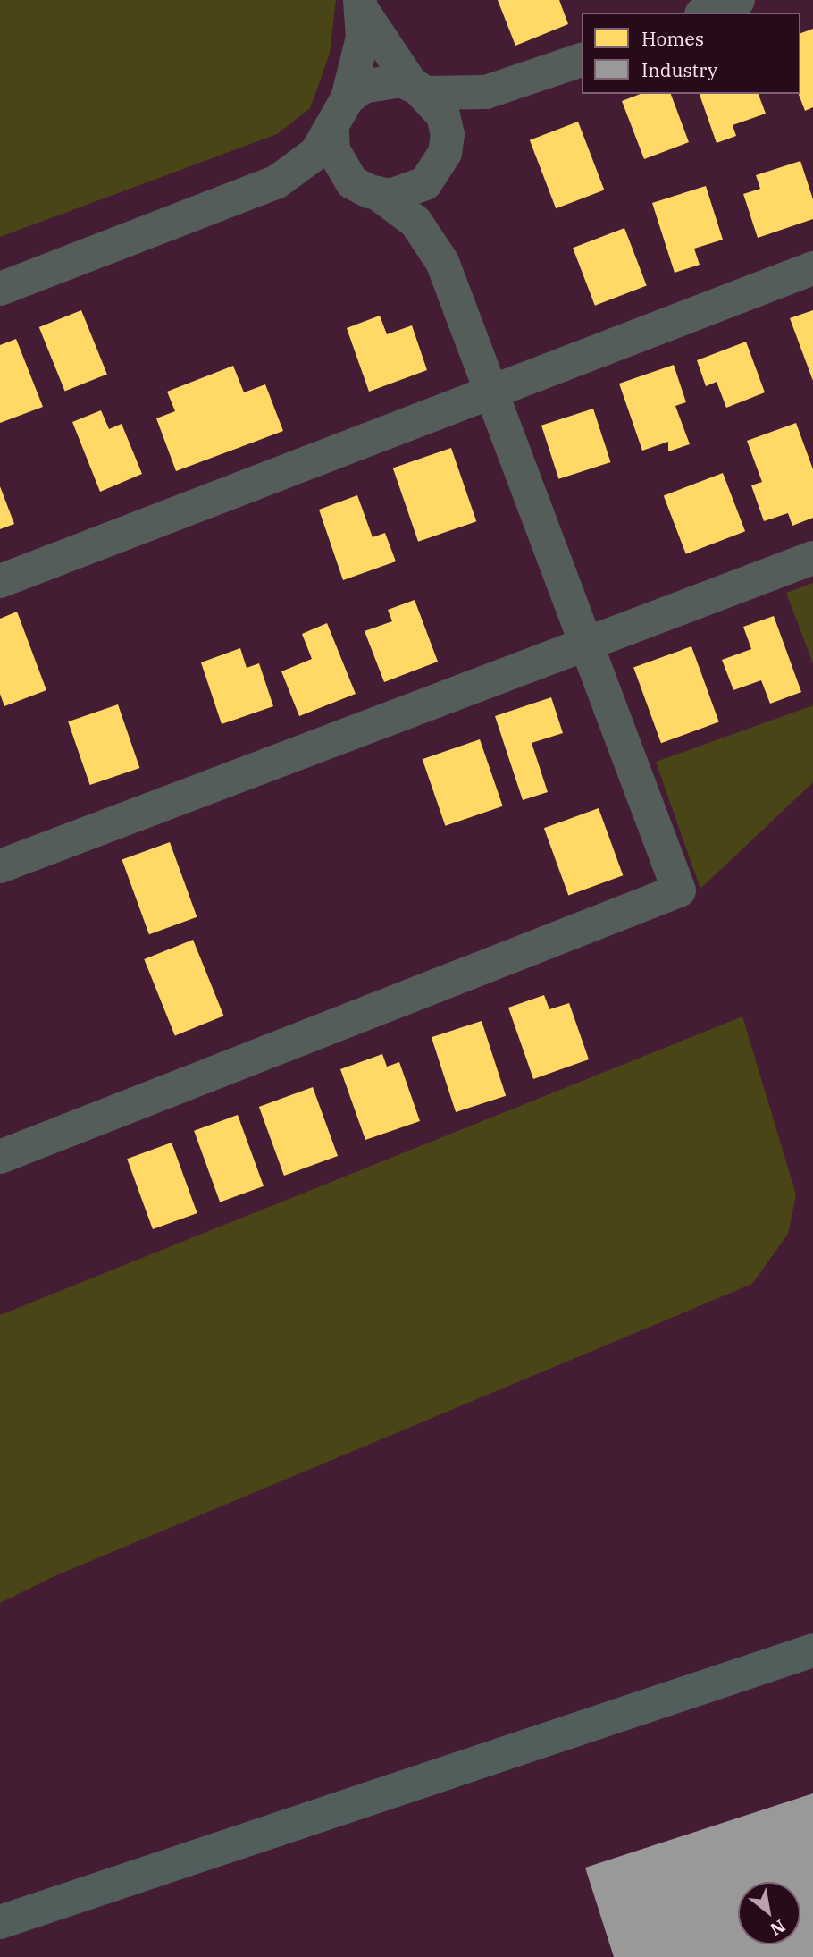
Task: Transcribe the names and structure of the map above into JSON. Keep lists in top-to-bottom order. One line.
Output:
{"legend":["Homes","Industry"],"north":"bottom right"}
